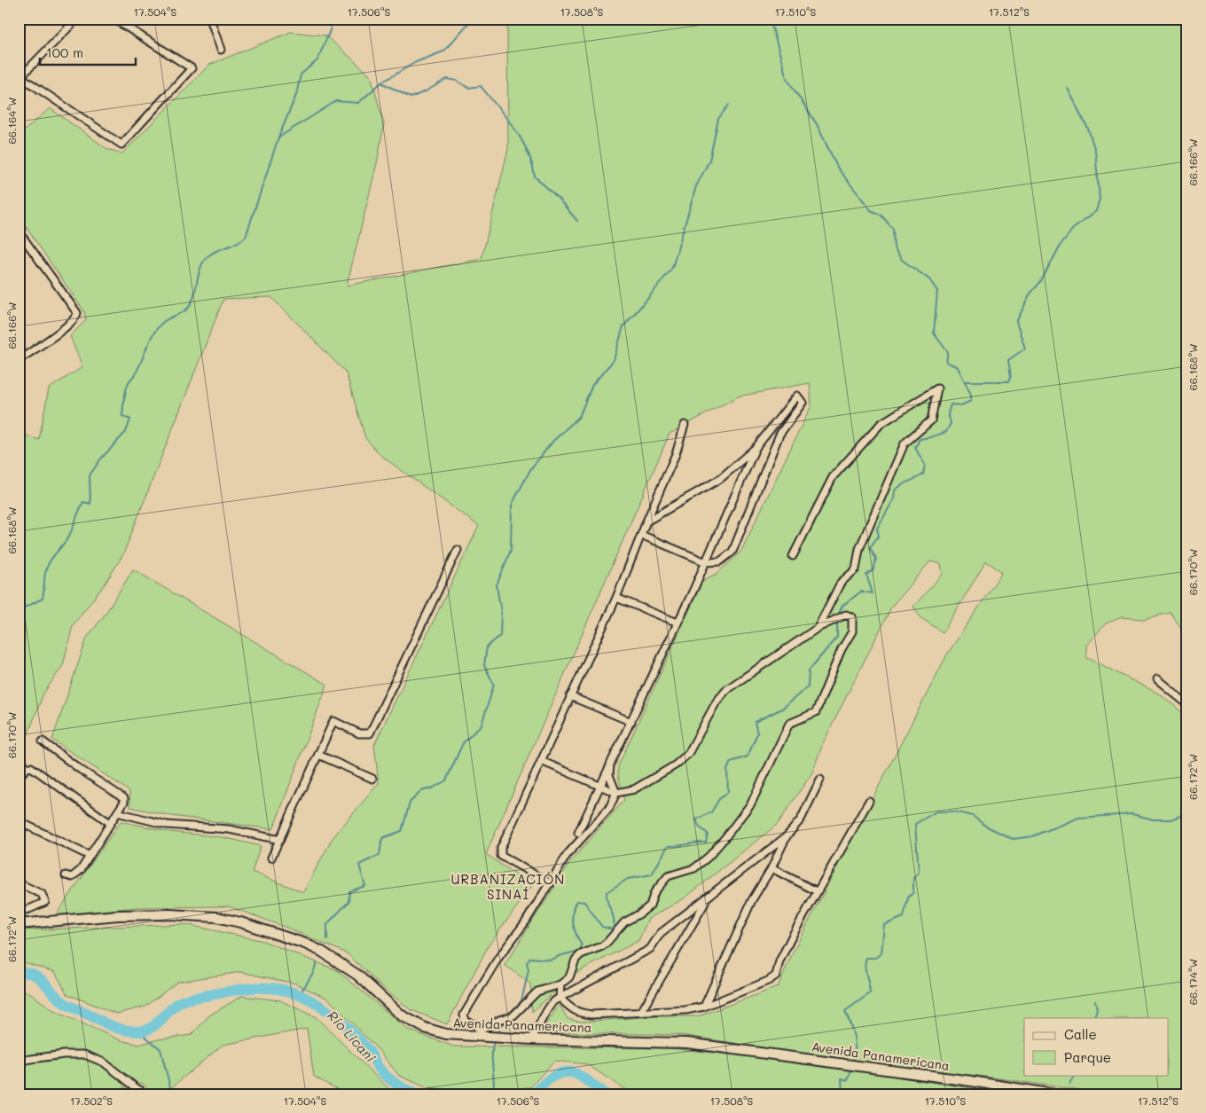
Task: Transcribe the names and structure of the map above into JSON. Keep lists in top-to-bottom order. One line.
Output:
{"streets":{"main road":["Avenida Panamericana"]},"districts":["URBANIZACIÓN SINAÍ"],"water":["Río Licani"],"legend":["Calle","Parque"],"scale_bar":"100 m","coordinates":["17.504°S","17.506°S","17.508°S","17.510°S","17.512°S","66.164°W","66.166°W","66.168°W","66.170°W","66.172°W","66.174°W","17.502°S"]}
